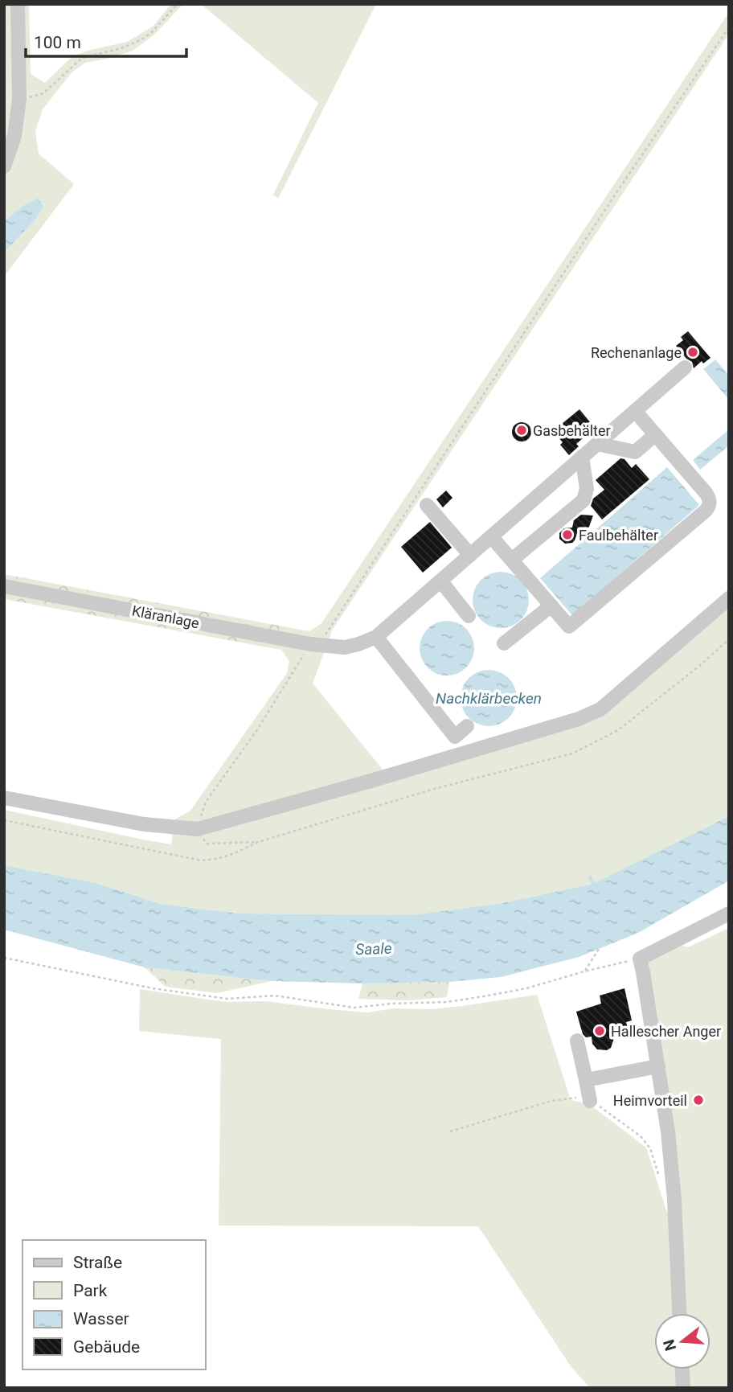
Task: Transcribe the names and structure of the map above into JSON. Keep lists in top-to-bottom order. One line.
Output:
{"streets":{"street":["Kläranlage"]},"water":["Nachklärbecken","Saale"],"places":["Rechenanlage","Gasbehälter","Faulbehälter","Hallescher Anger","Heimvorteil"],"legend":["Straße","Park","Wasser","Gebäude"],"scale_bar":"100 m","north":"left"}
